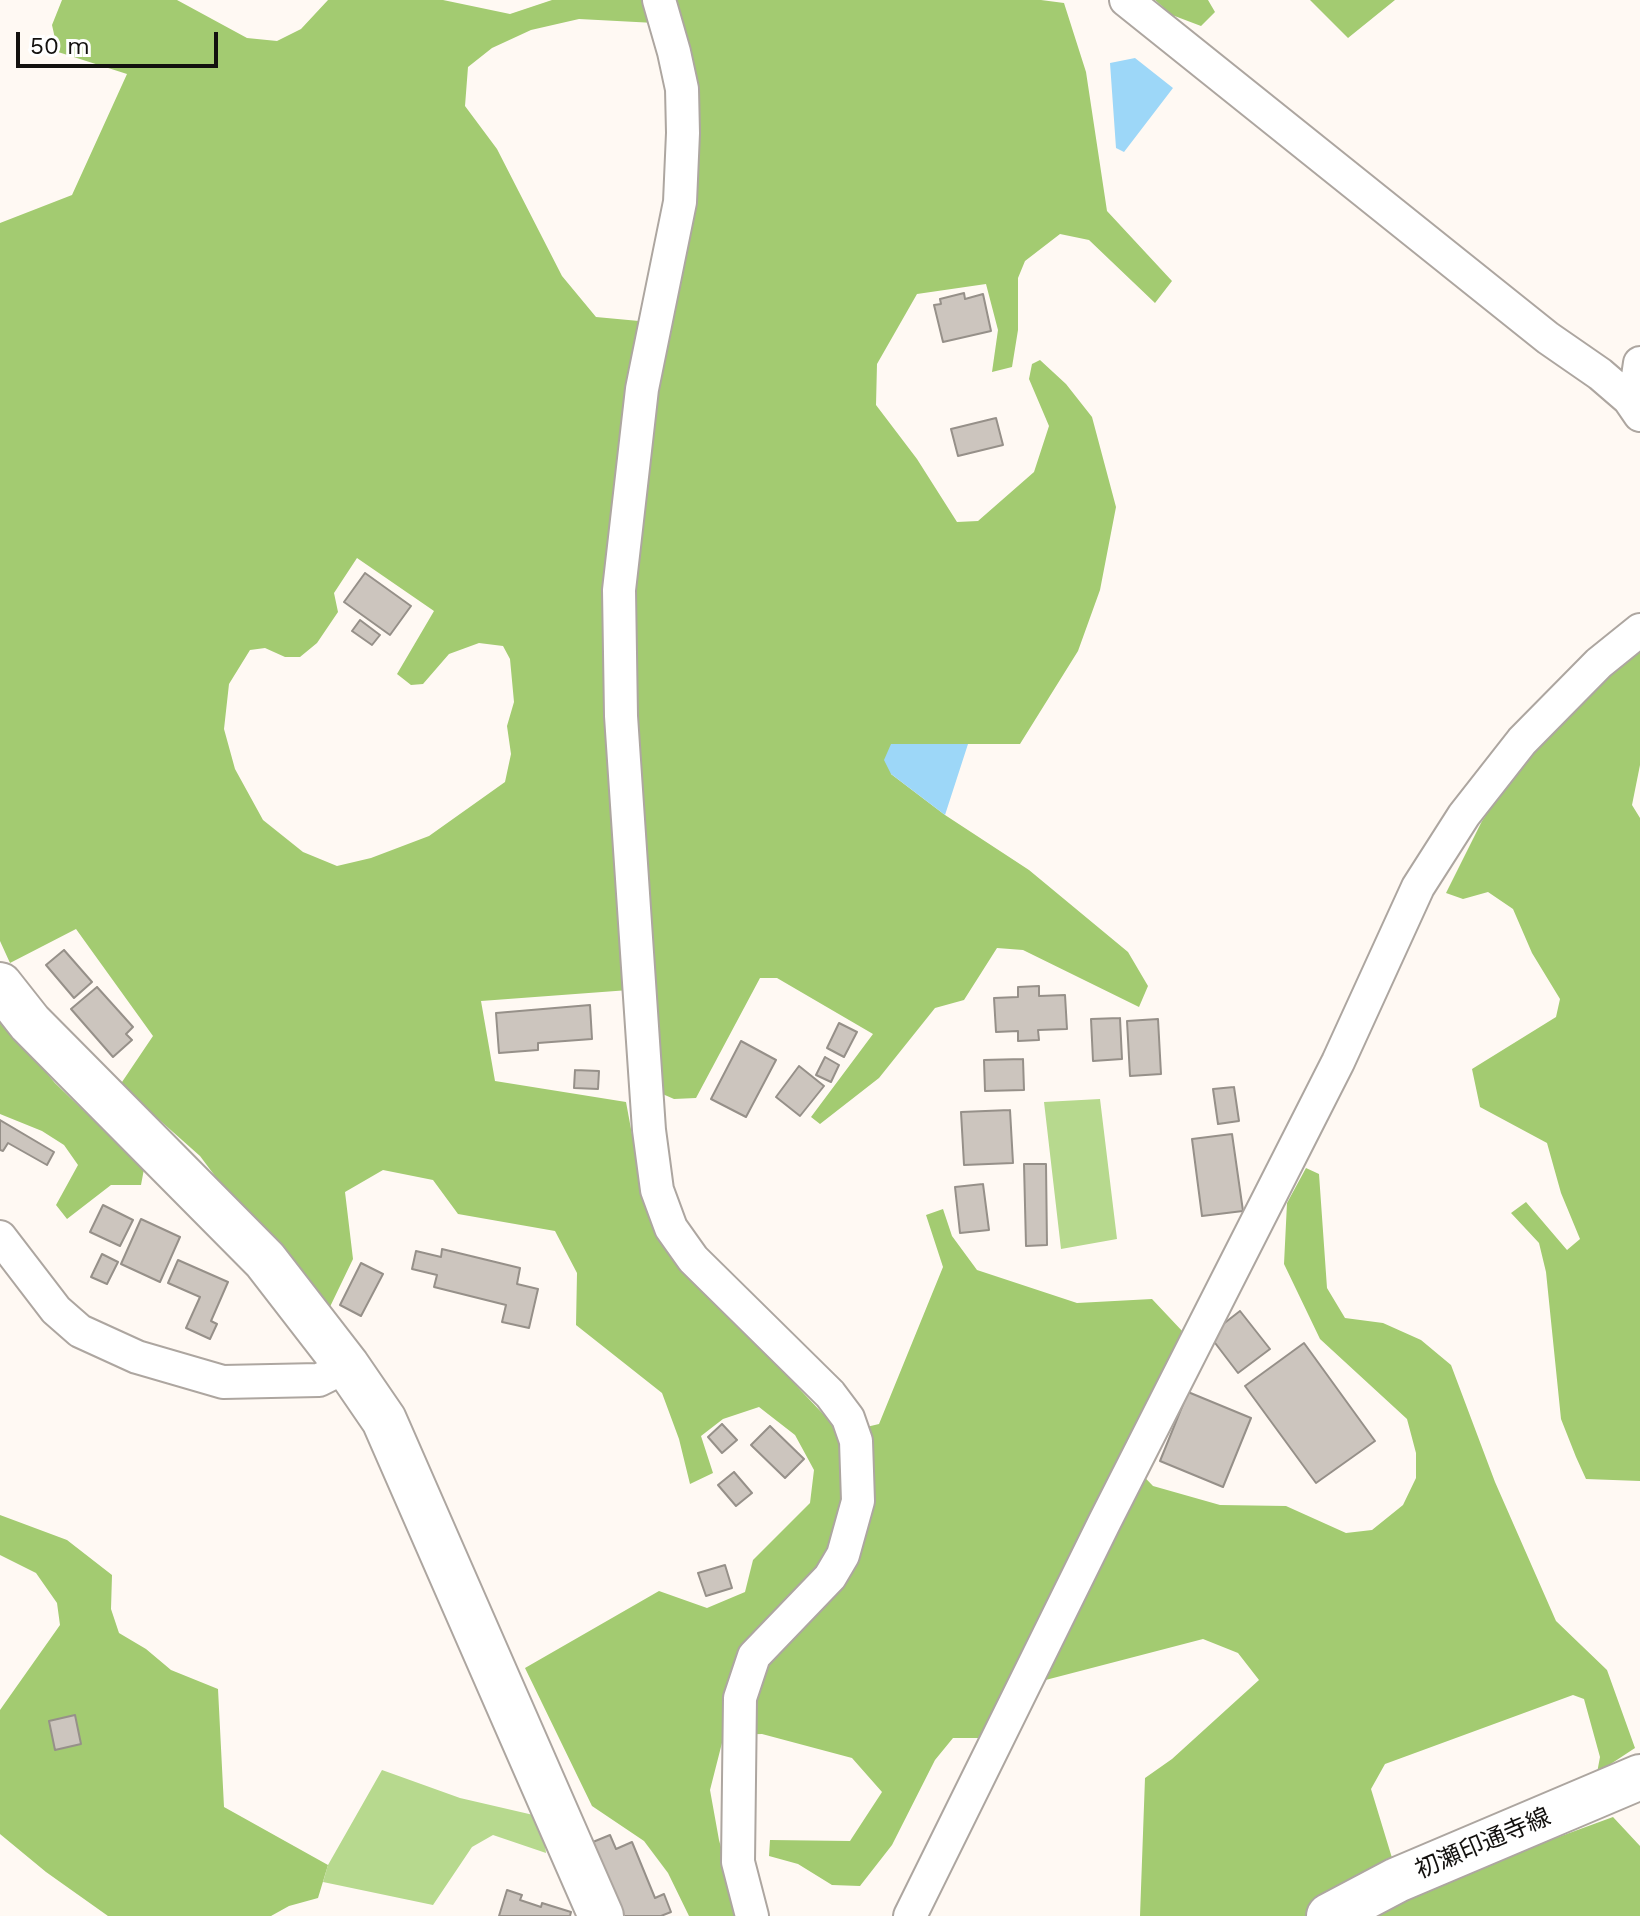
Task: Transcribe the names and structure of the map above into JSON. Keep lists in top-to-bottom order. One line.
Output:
{"streets":{"street":["初瀬印通寺線"]},"scale_bar":"50 m"}
